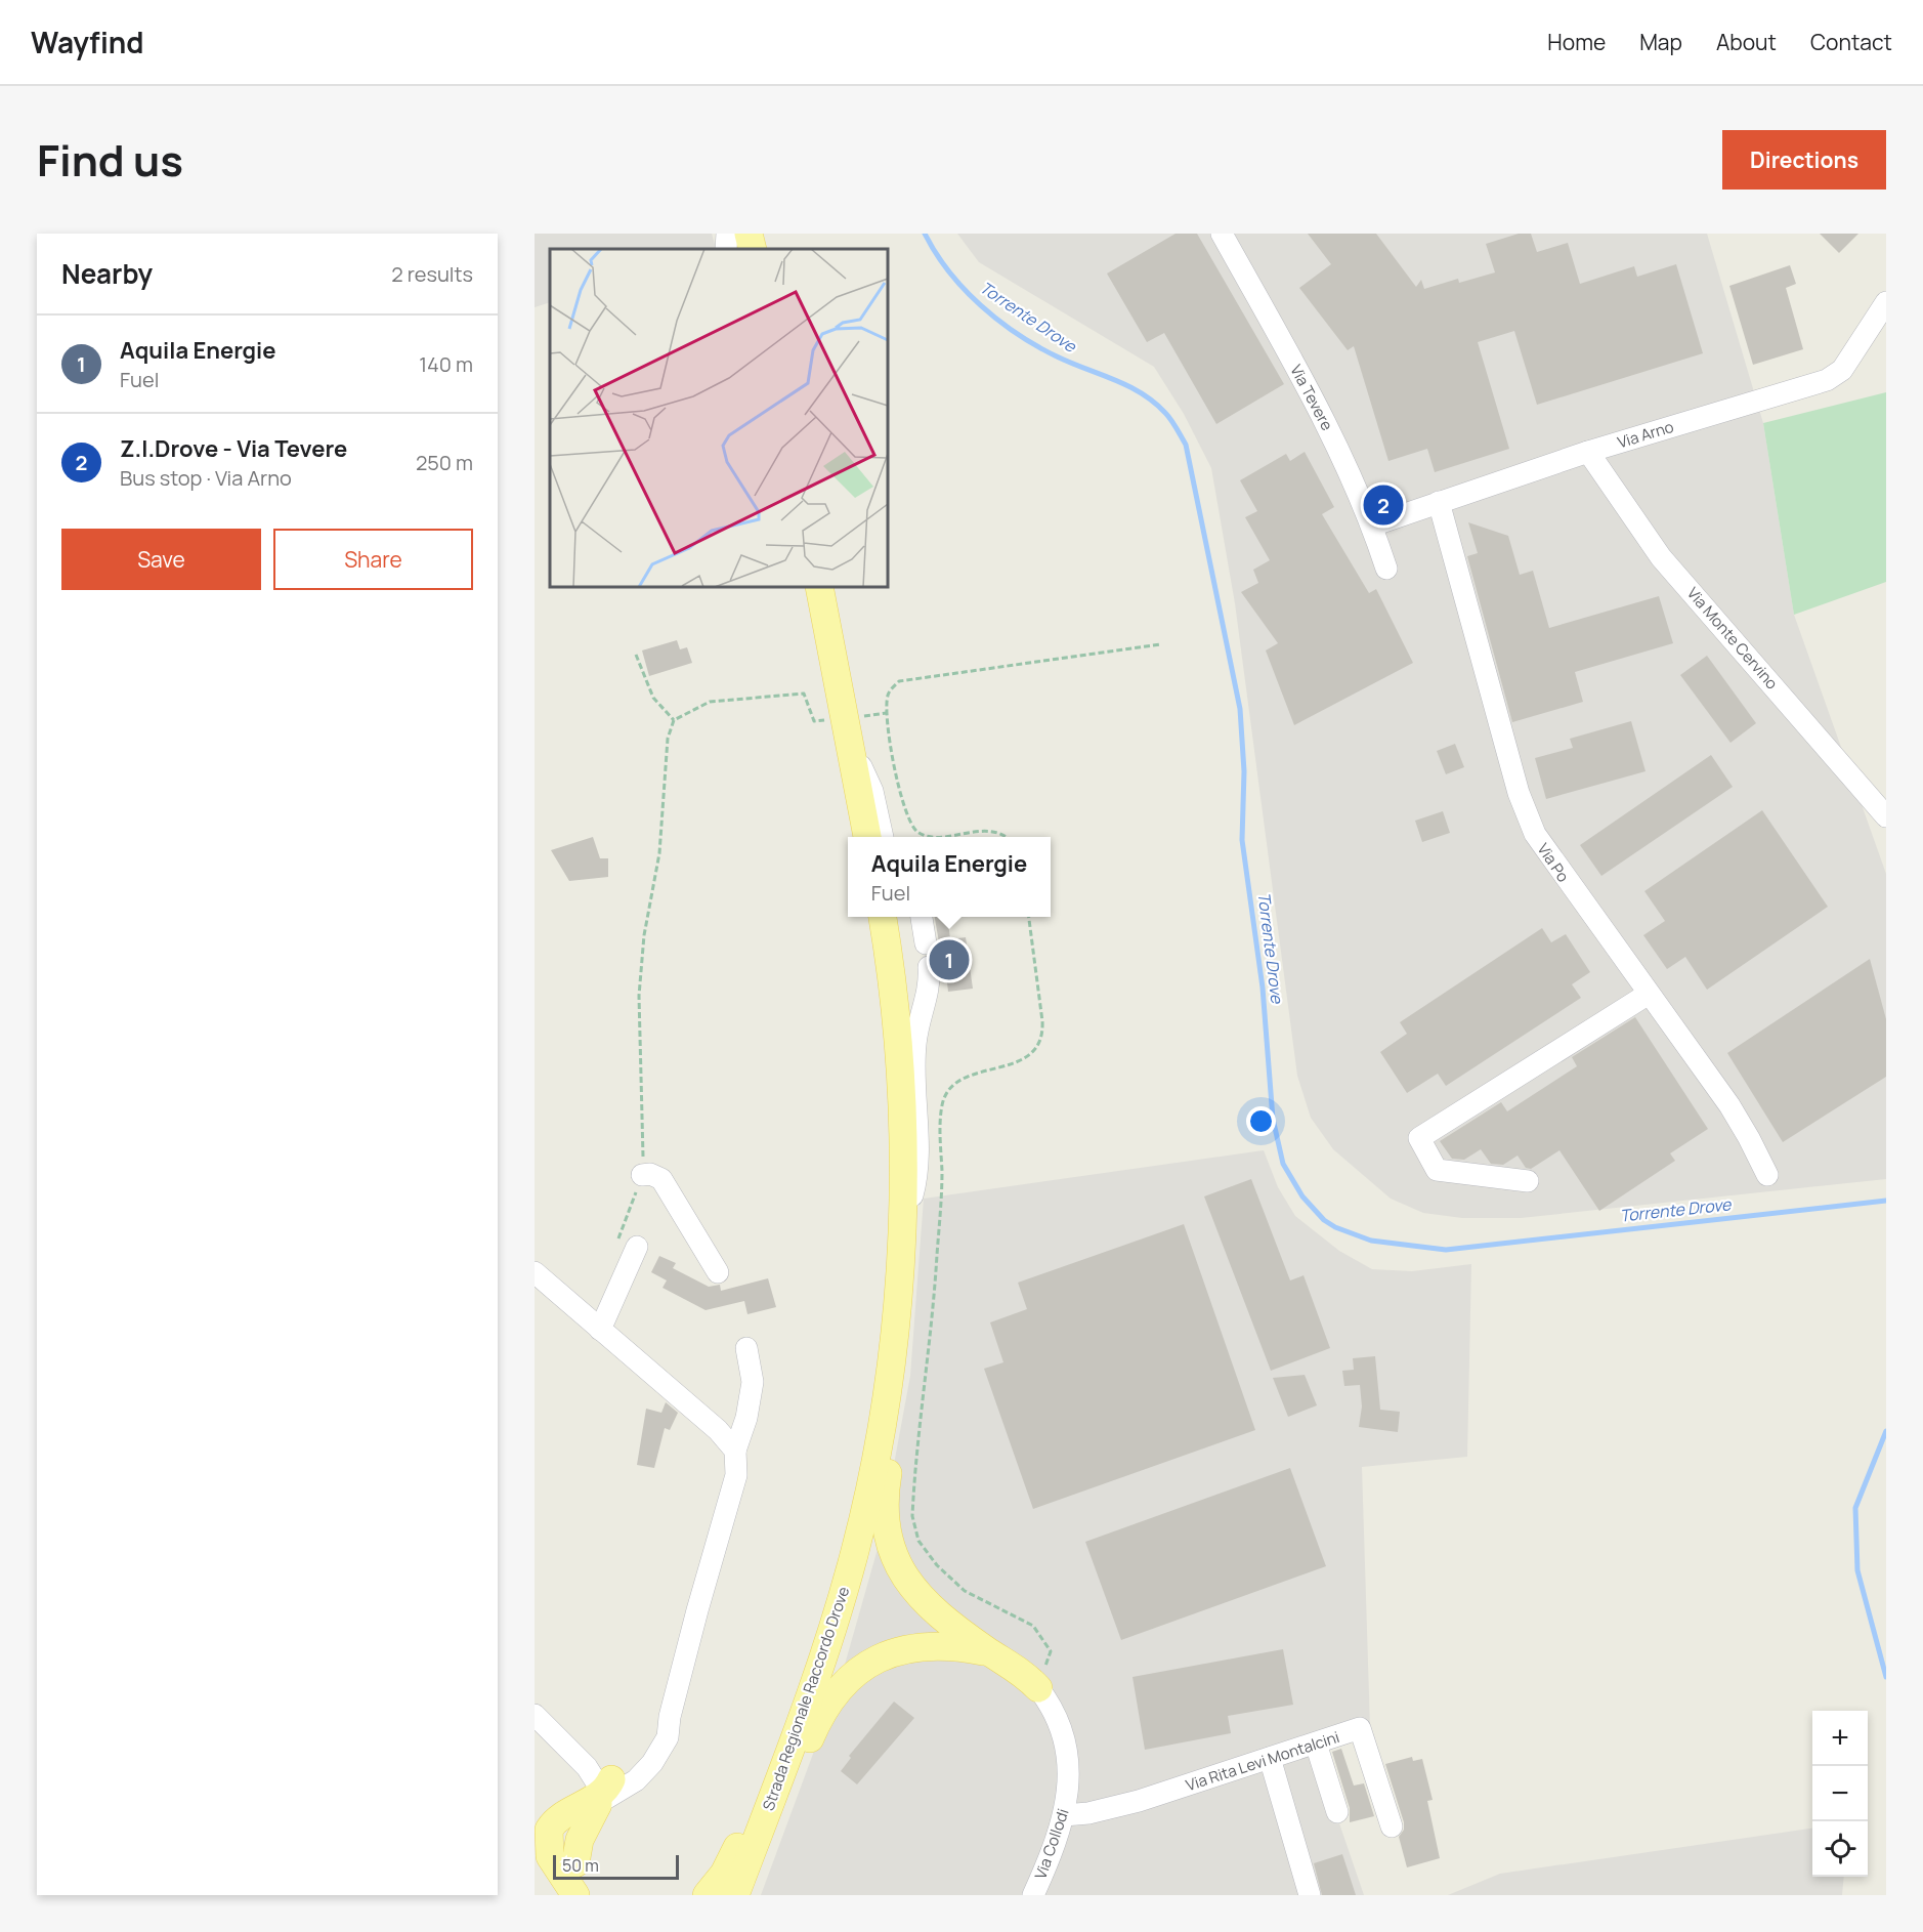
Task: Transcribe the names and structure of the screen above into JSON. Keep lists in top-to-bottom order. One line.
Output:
{"streets":{"main road":["Strada Regionale Raccordo Drove"],"street":["Via Tevere","Via Arno","Via Monte Cervino","Via Po","Via Rita Levi Montalcini","Via Collodi"]},"crossings":[["Via Tevere","Via Arno"],["Via Arno","Via Monte Cervino"],["Via Arno","Via Po"],["Via Rita Levi Montalcini","Via Collodi"]],"water":["Torrente Drove"],"scale_bar":"50 m","page":{"header":"Wayfind","nav":["Home","Map","About","Contact"],"title":"Find us","buttons":["Directions",["Save","Share"]],"heading":["Nearby","2 results"],"list":[{"mark":"1","name":"Aquila Energie","note":"Fuel","value":"140 m"},{"mark":"2","name":"Z.I.Drove - Via Tevere","note":"Bus stop · Via Arno","value":"250 m"}],"pins":["2","1"],"popup":["Aquila Energie","Fuel"],"map_buttons":["+","−"],"scale":"50 m"}}
